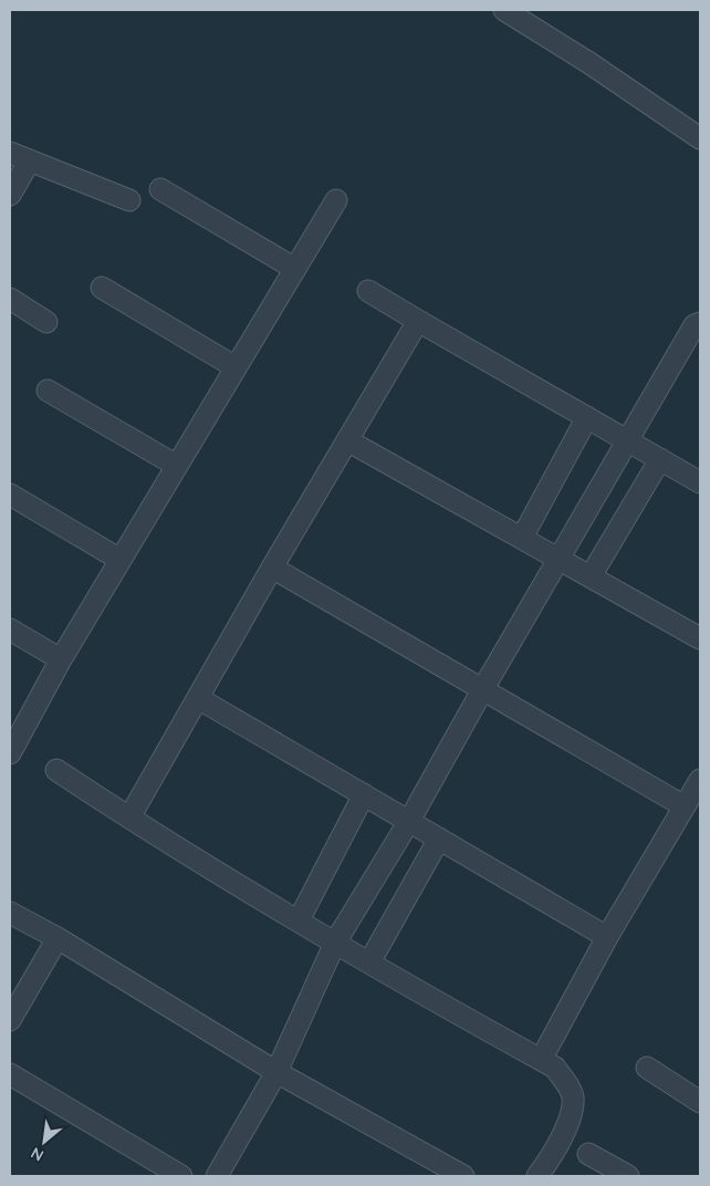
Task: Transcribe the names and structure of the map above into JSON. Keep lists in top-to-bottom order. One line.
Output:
{"north":"bottom left"}
